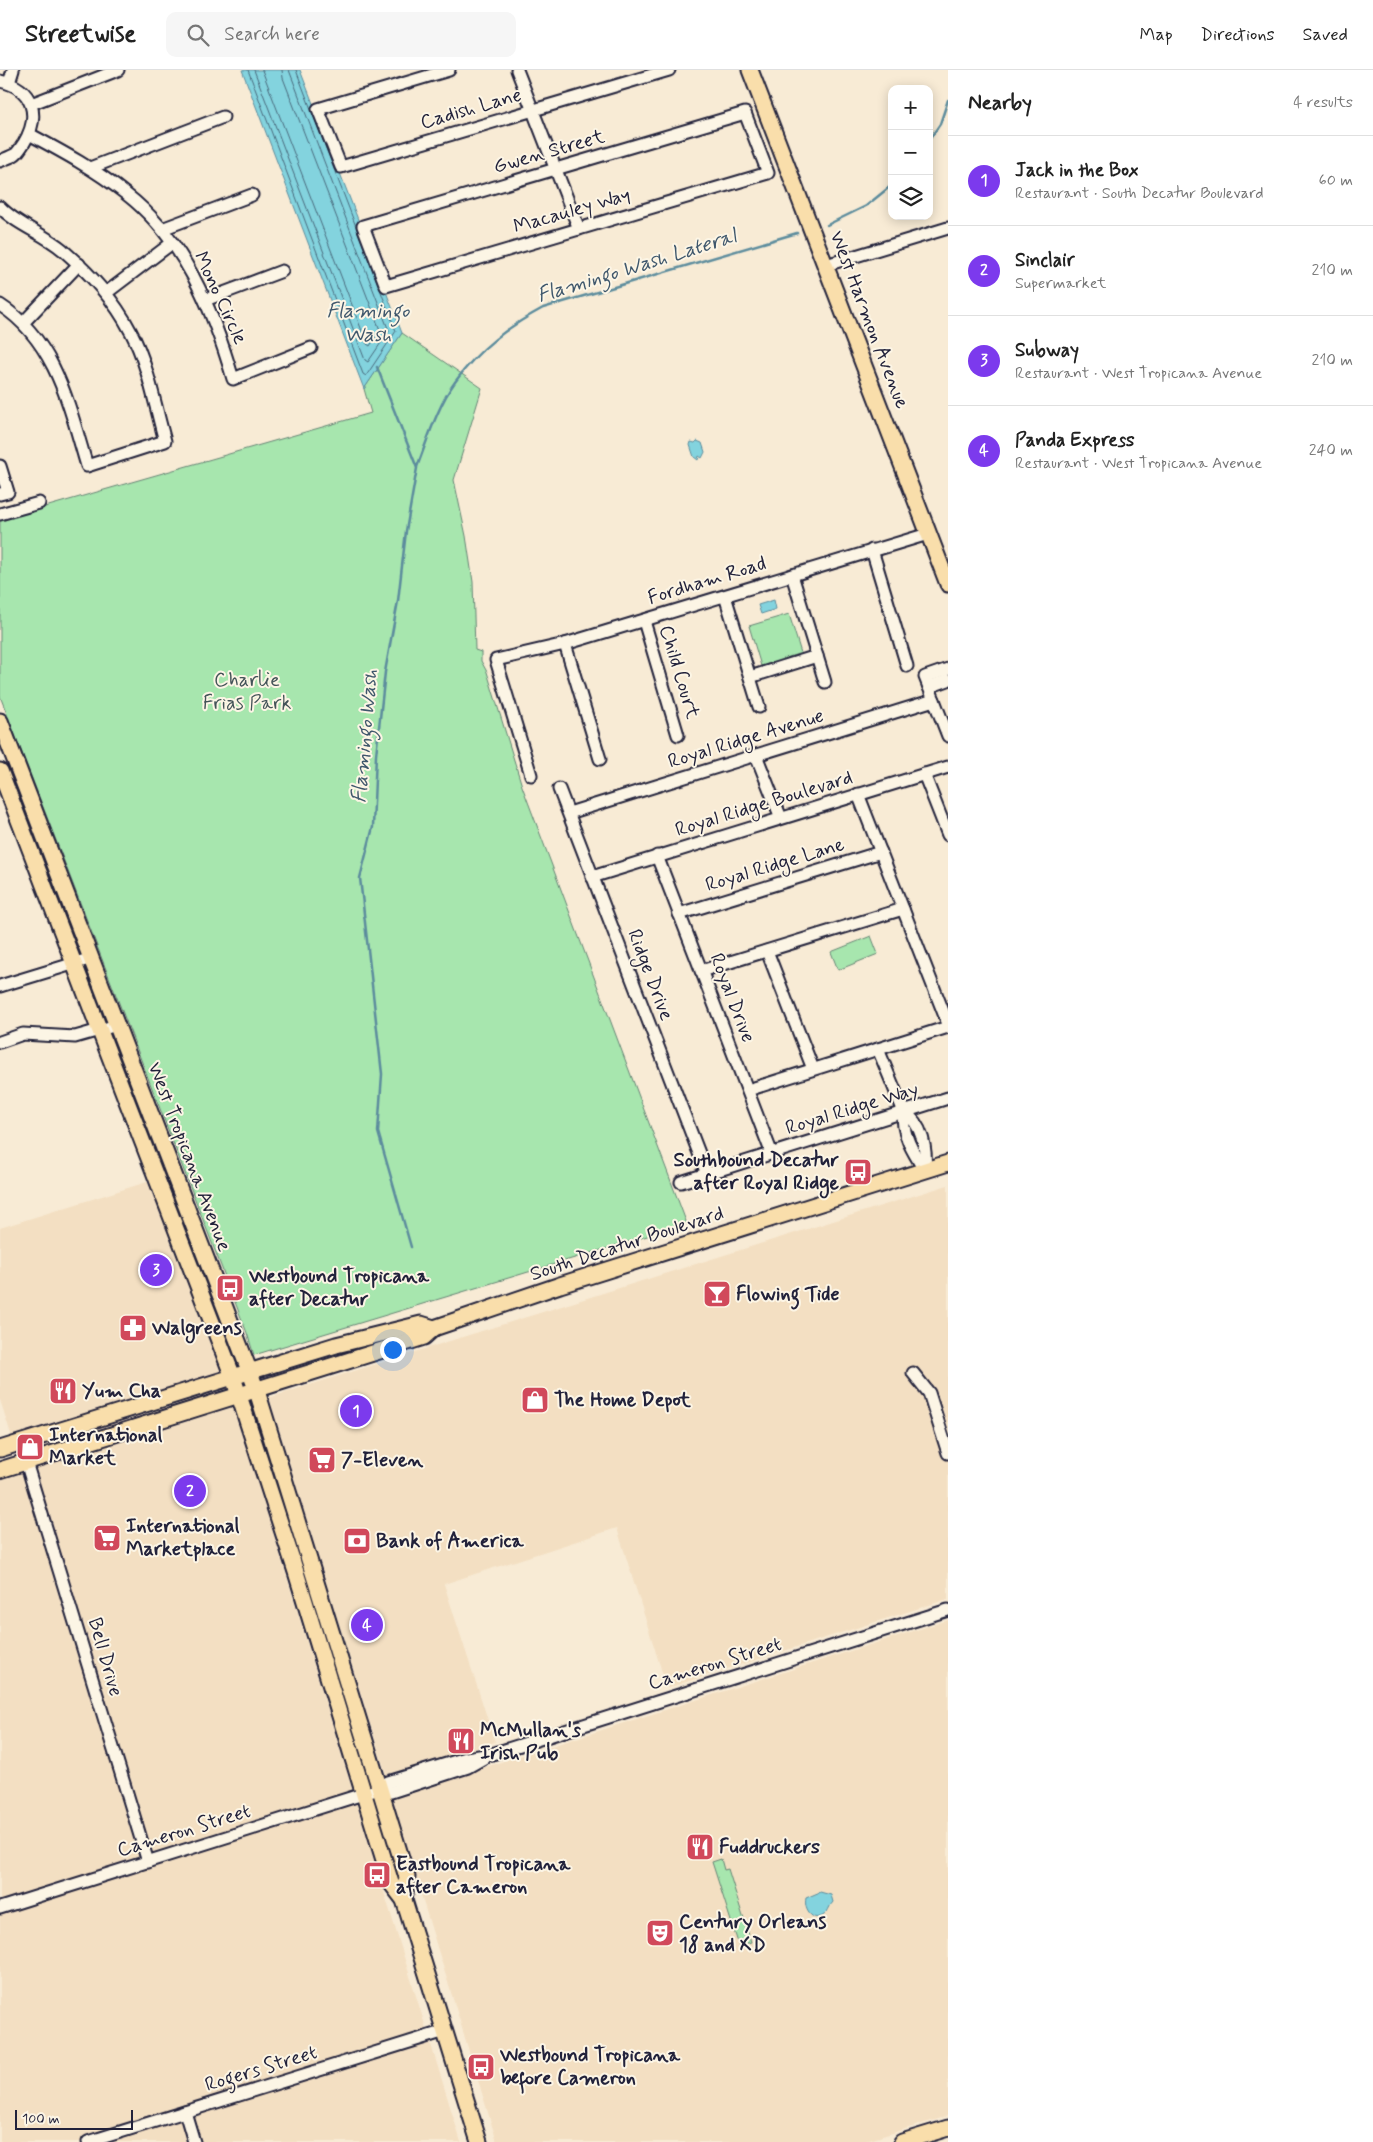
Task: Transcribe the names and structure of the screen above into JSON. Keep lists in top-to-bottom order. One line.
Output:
{"streets":{"main road":["West Harmon Avenue","West Tropicana Avenue","South Decatur Boulevard"],"street":["Cadish Lane","Gwen Street","Macauley Way","Mono Circle","Fordham Road","Child Court","Royal Ridge Avenue","Royal Ridge Boulevard","Royal Ridge Lane","Ridge Drive","Royal Drive","Royal Ridge Way","Bell Drive","Cameron Street","Rogers Street"]},"crossings":[["Gwen Street","Macauley Way"],["West Harmon Avenue","Fordham Road"],["Fordham Road","Child Court"],["Royal Ridge Avenue","Ridge Drive"],["Royal Ridge Boulevard","Ridge Drive"],["Royal Ridge Boulevard","Royal Drive"],["Royal Ridge Lane","Royal Drive"],["Ridge Drive","Royal Ridge Way"],["Royal Drive","Royal Ridge Way"],["West Tropicana Avenue","South Decatur Boulevard"],["West Tropicana Avenue","Cameron Street"],["West Tropicana Avenue","Rogers Street"],["South Decatur Boulevard","Bell Drive"],["Bell Drive","Cameron Street"]],"water":["Flamingo Wash Lateral","Flamingo Wash"],"parks":["Charlie Frias Park"],"places":{"bus stop":["Southbound Decatur after Royal Ridge","Westbound Tropicana after Decatur","Eastbound Tropicana after Cameron","Westbound Tropicana before Cameron"],"bar":["Flowing Tide"],"pharmacy":["Walgreens"],"restaurant":["Yum Cha","McMullan's Irish Pub","Fuddruckers"],"shop":["The Home Depot","International Market"],"supermarket":["7-Eleven","International Marketplace"],"bank":["Bank of America"],"theatre":["Century Orleans 18 and XD"]},"scale_bar":"100 m","page":{"header":"Streetwise","search":"Search here","nav":["Map","Directions","Saved"],"heading":["Nearby","4 results"],"map_buttons":["+","−"],"list":[{"mark":"1","name":"Jack in the Box","note":"Restaurant · South Decatur Boulevard","value":"60 m"},{"mark":"2","name":"Sinclair","note":"Supermarket","value":"210 m"},{"mark":"3","name":"Subway","note":"Restaurant · West Tropicana Avenue","value":"210 m"},{"mark":"4","name":"Panda Express","note":"Restaurant · West Tropicana Avenue","value":"240 m"}],"pins":["3","1","2","4"],"scale":"100 m"}}
